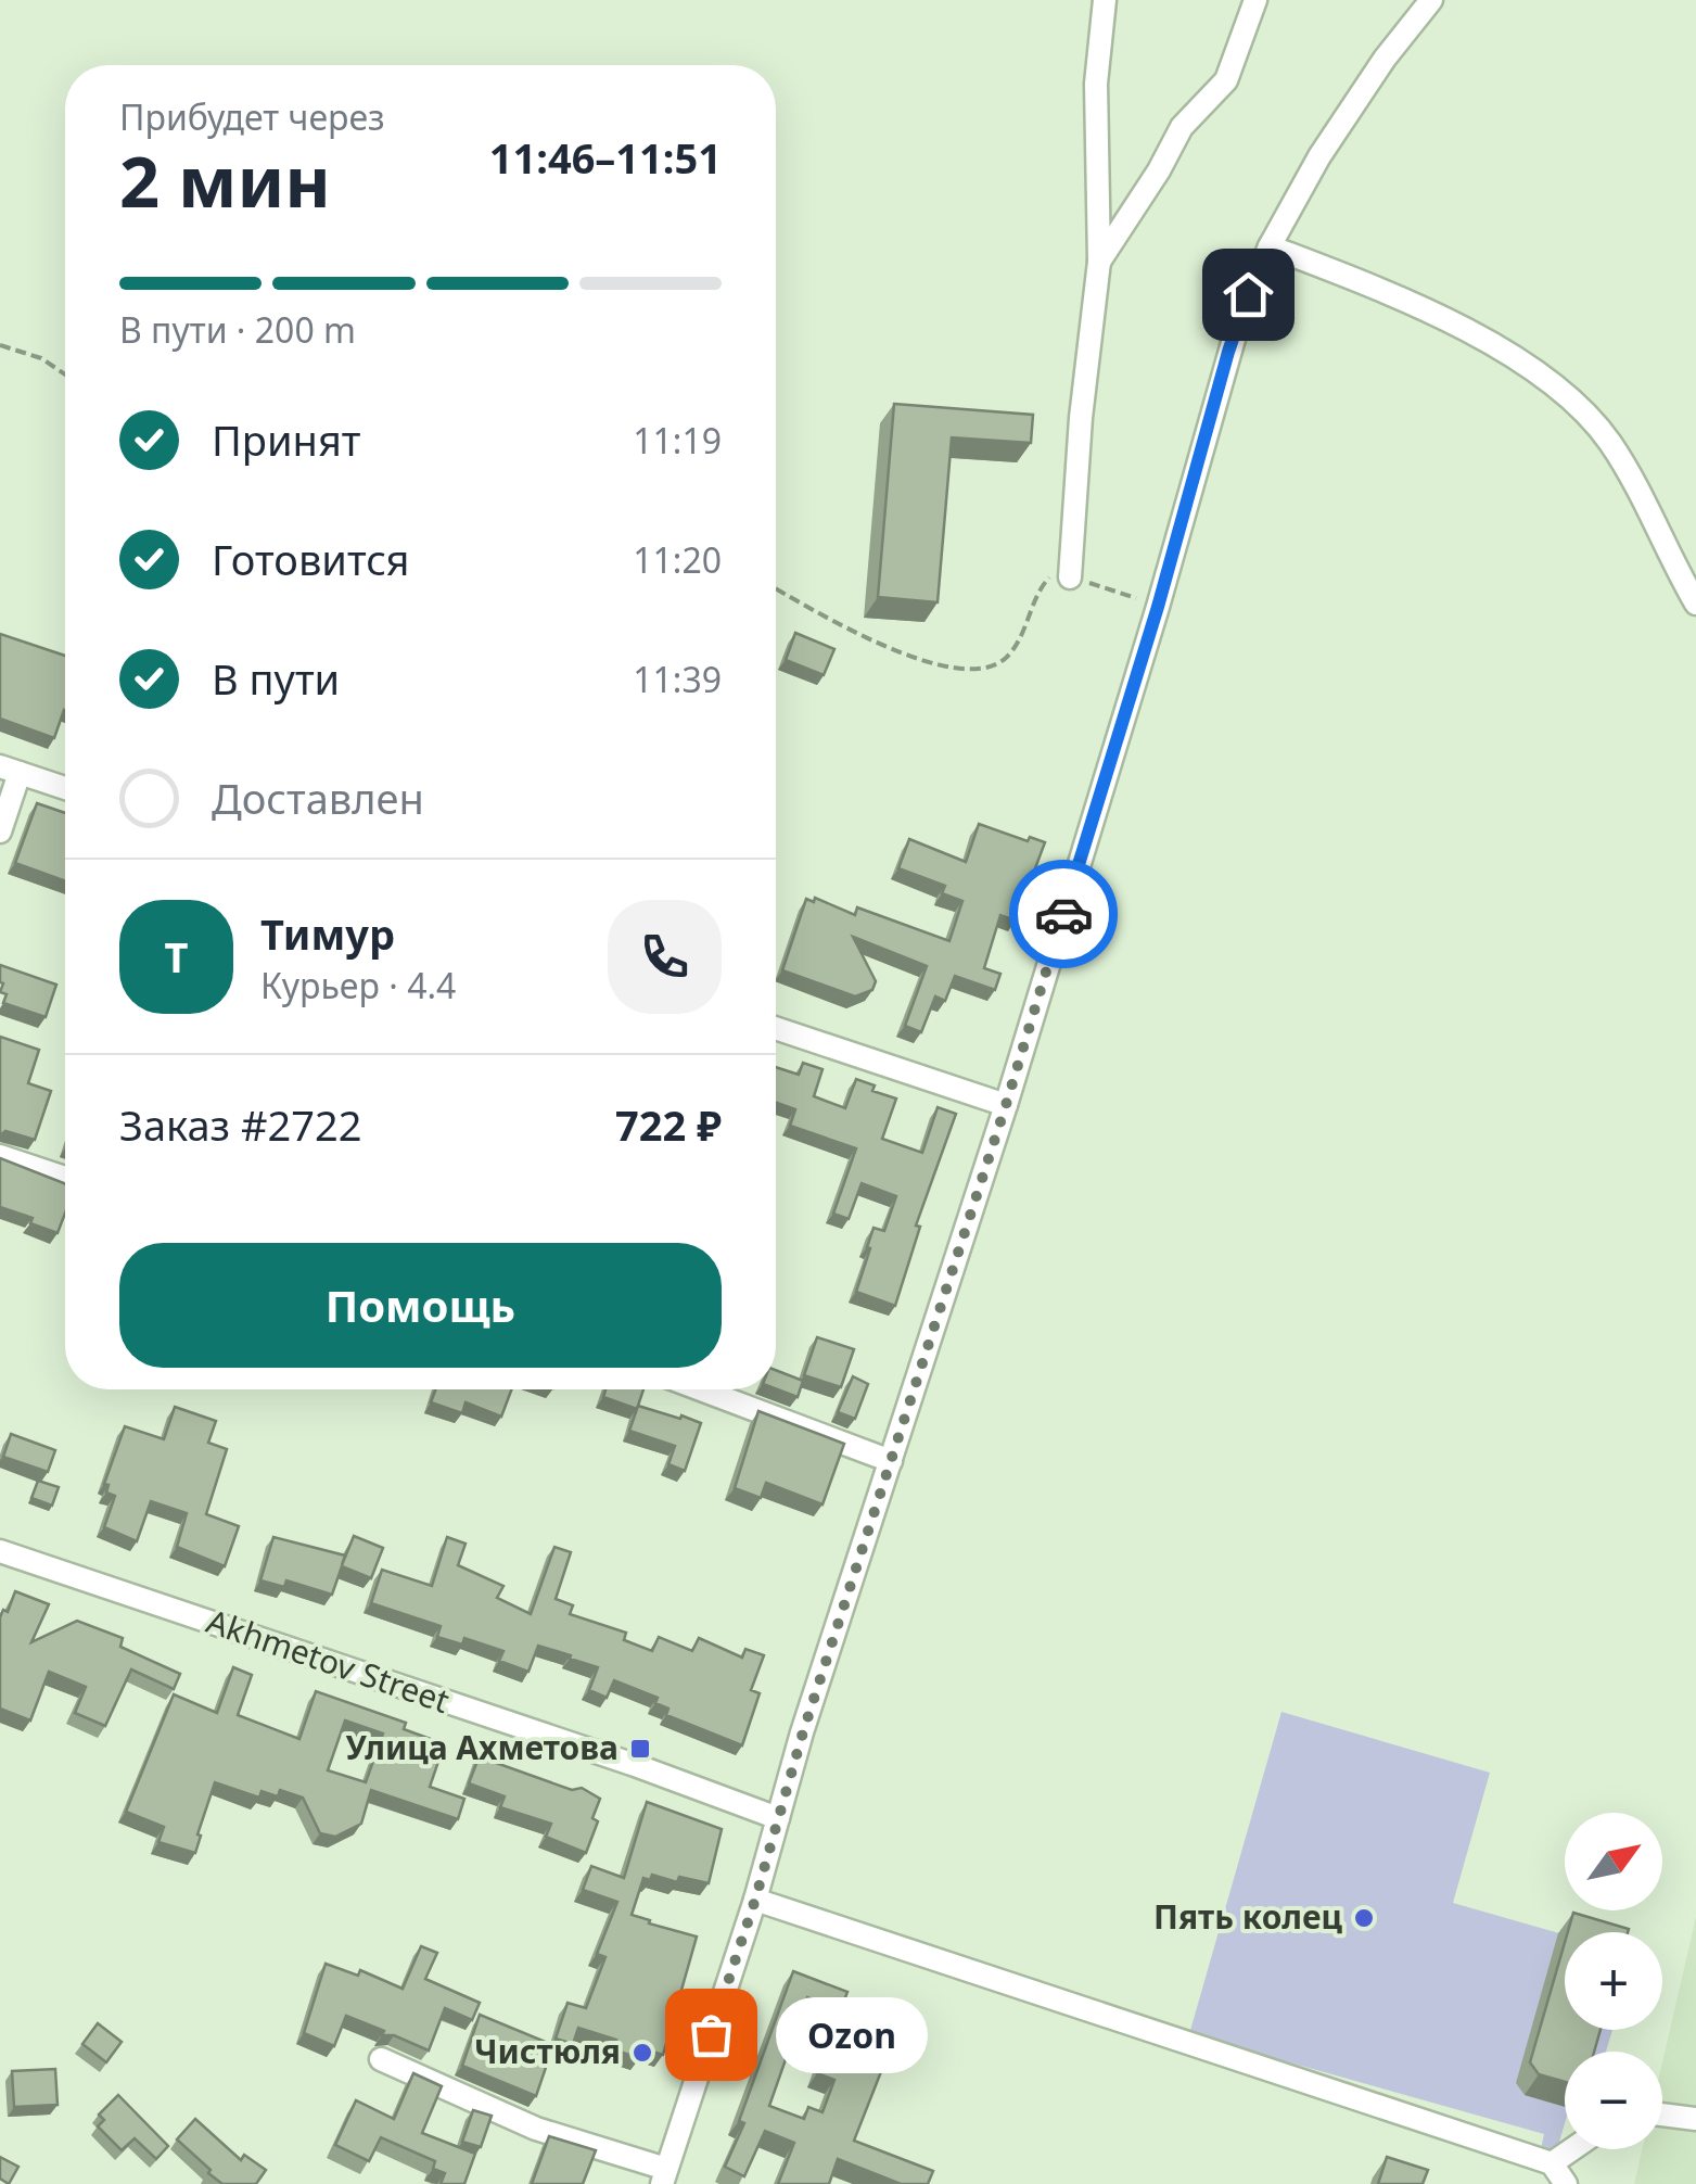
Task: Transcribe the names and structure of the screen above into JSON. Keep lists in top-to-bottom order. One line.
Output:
{"streets":{"street":["Akhmetov Street"]},"places":{"transit":["Улица Ахметова"],"other":["Пять колец","Ozon","Чистюля"]},"north":"top right","page":{"heading":["2 мин","Прибудет через","11:46–11:51"],"panel":["Тимур","Курьер · 4.4","Заказ #2722","722 ₽"],"bar":"В пути · 200 m","list":[["Принят","11:19"],["Готовится","11:20"],["В пути","11:39"],"Доставлен"],"round":"Т","buttons":"Помощь","map_buttons":["+","−"],"bubble":"Ozon"}}
